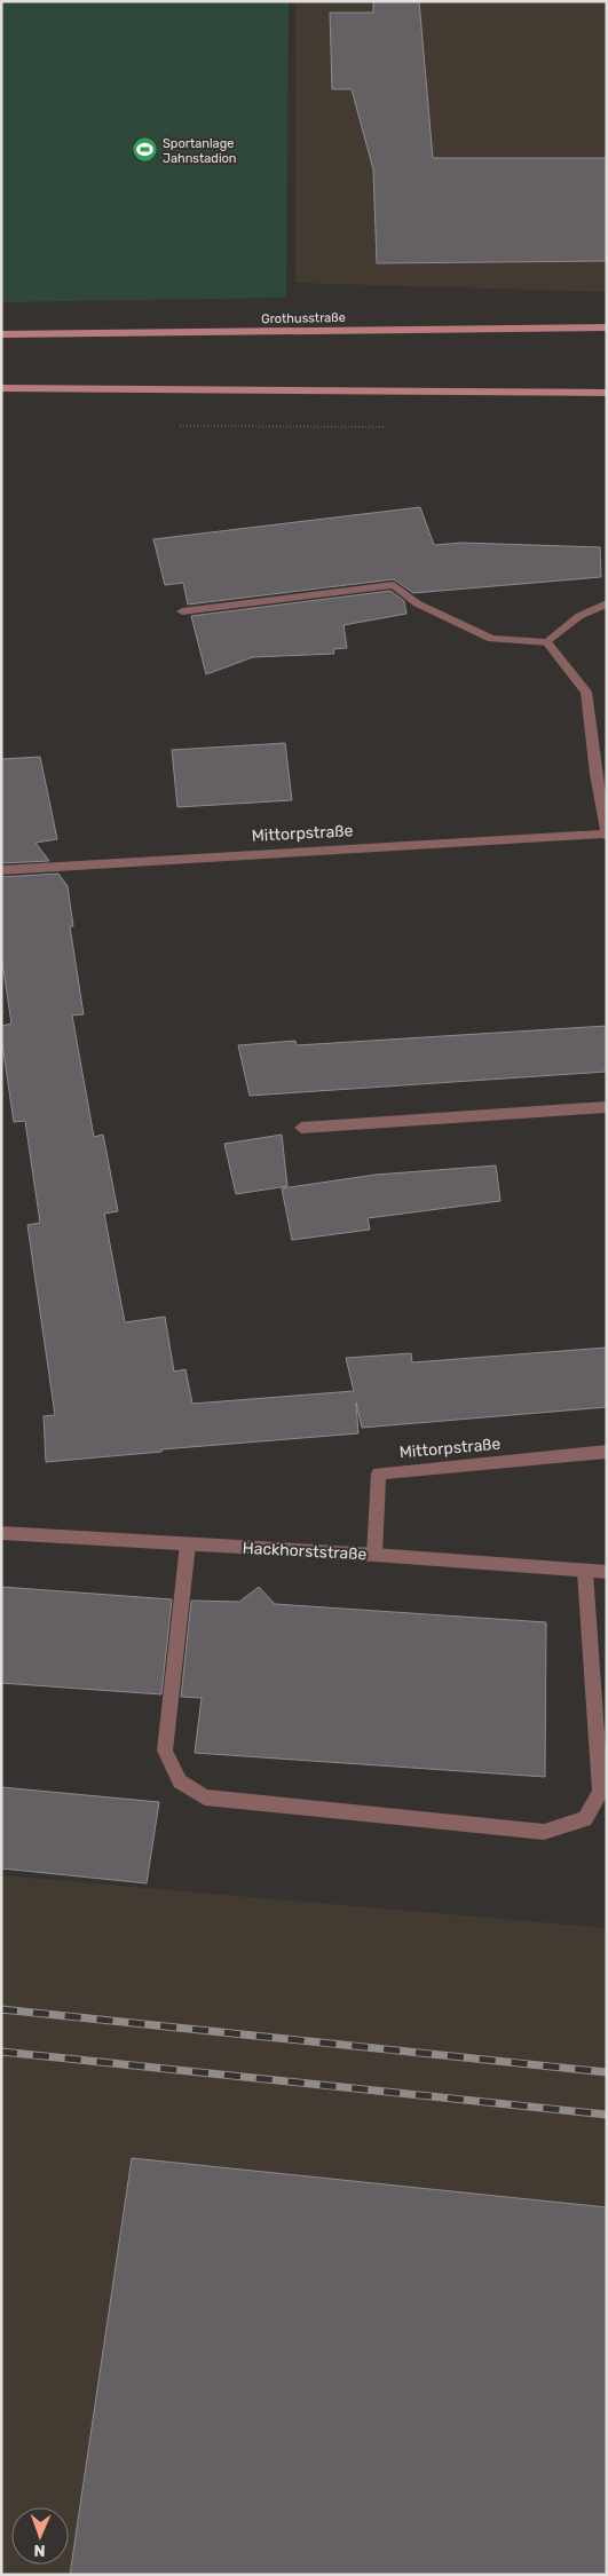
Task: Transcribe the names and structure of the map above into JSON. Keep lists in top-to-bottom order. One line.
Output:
{"streets":{"main road":["Grothusstraße"],"street":["Mittorpstraße","Hackhorststraße"]},"crossings":[["Mittorpstraße","Hackhorststraße"]],"places":{"sports":["Sportanlage Jahnstadion"]},"north":"bottom"}
